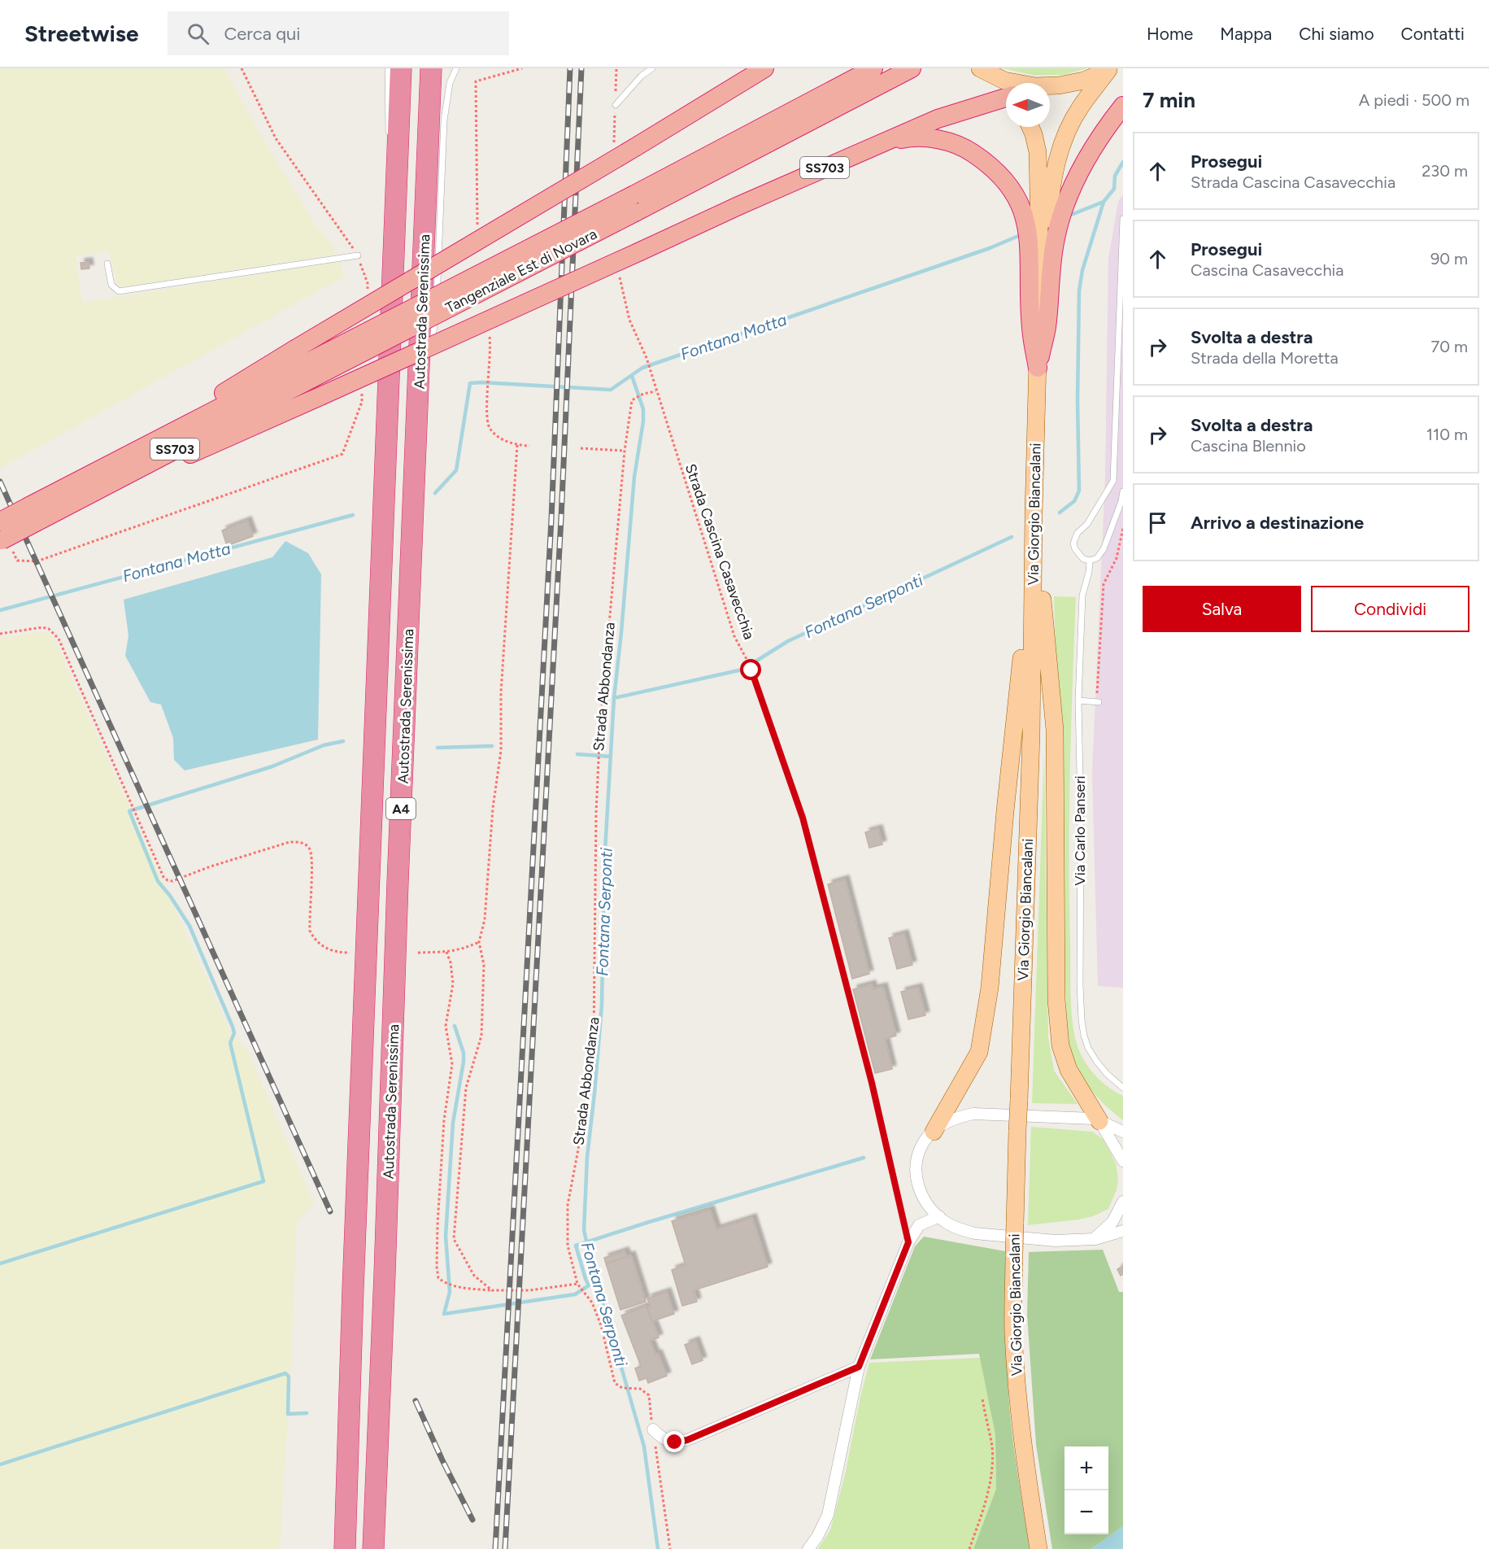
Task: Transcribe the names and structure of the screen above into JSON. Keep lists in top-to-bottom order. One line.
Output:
{"streets":{"highway":["SS703","Tangenziale Est di Novara","Autostrada Serenissima","A4"],"main road":["Via Giorgio Biancalani"],"lane":["Via Carlo Panseri"],"path":["Strada Cascina Casavecchia","Strada Abbondanza"]},"crossings":[["SS703","Tangenziale Est di Novara"],["SS703","Via Giorgio Biancalani"],["Strada Cascina Casavecchia","Strada Abbondanza"]],"water":["Fontana Motta","Fontana Serponti"],"north":"left","page":{"header":"Streetwise","search":"Cerca qui","nav":["Home","Mappa","Chi siamo","Contatti"],"heading":["7 min","A piedi · 500 m"],"list":[["Prosegui","Strada Cascina Casavecchia","230 m"],["Prosegui","Cascina Casavecchia","90 m"],["Svolta a destra","Strada della Moretta","70 m"],["Svolta a destra","Cascina Blennio","110 m"],"Arrivo a destinazione"],"buttons":["Salva","Condividi"],"map_buttons":["+","−"]}}
